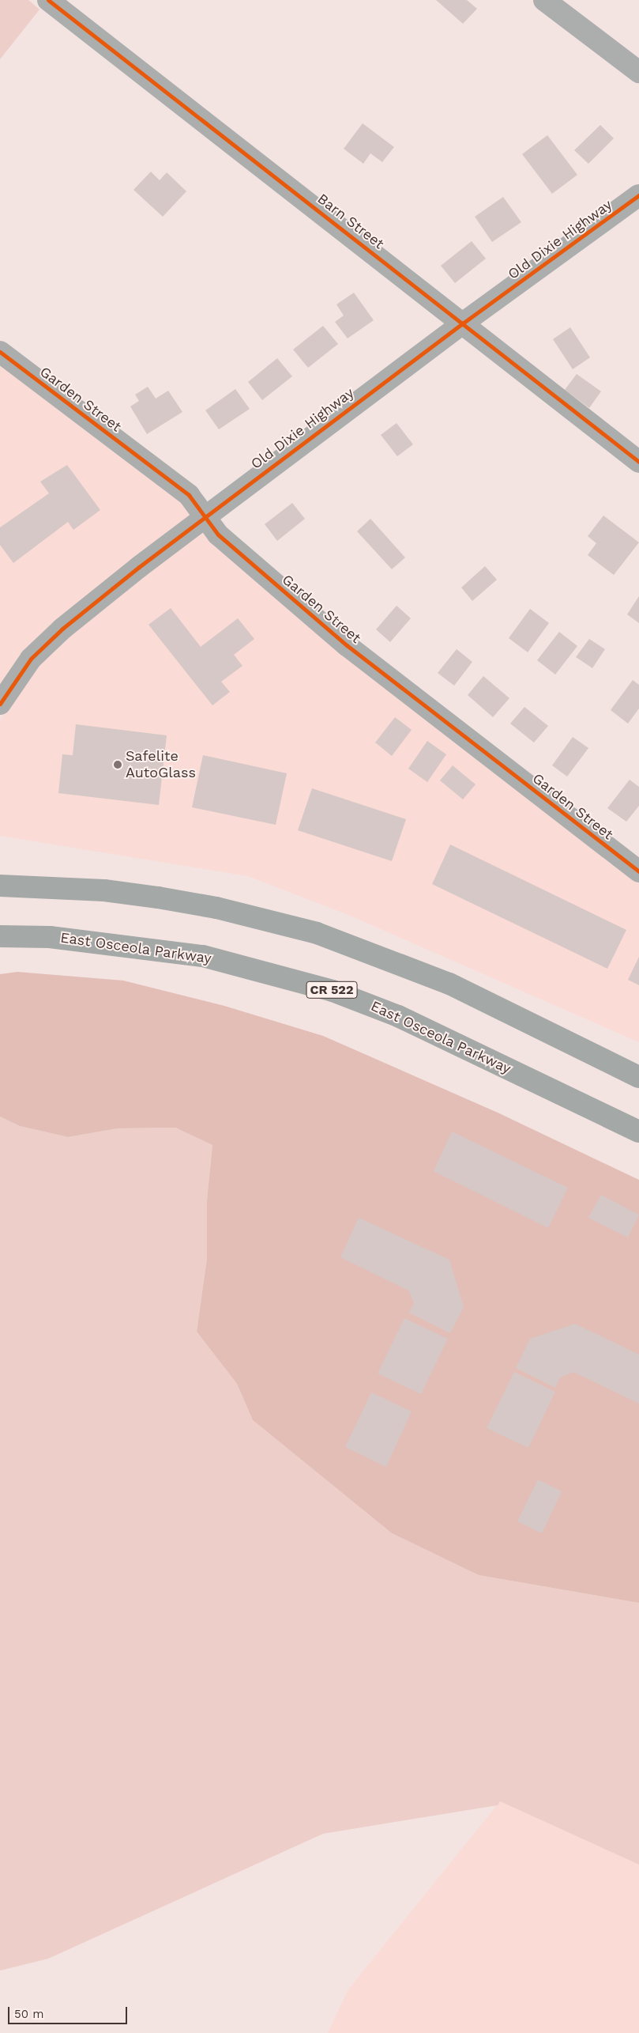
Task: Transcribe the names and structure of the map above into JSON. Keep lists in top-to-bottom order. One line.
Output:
{"streets":{"main road":["East Osceola Parkway","CR 522"],"street":["Barn Street","Old Dixie Highway","Garden Street"]},"crossings":[["Barn Street","Old Dixie Highway"],["Old Dixie Highway","Garden Street"]],"places":["Safelite AutoGlass"],"scale_bar":"50 m"}
